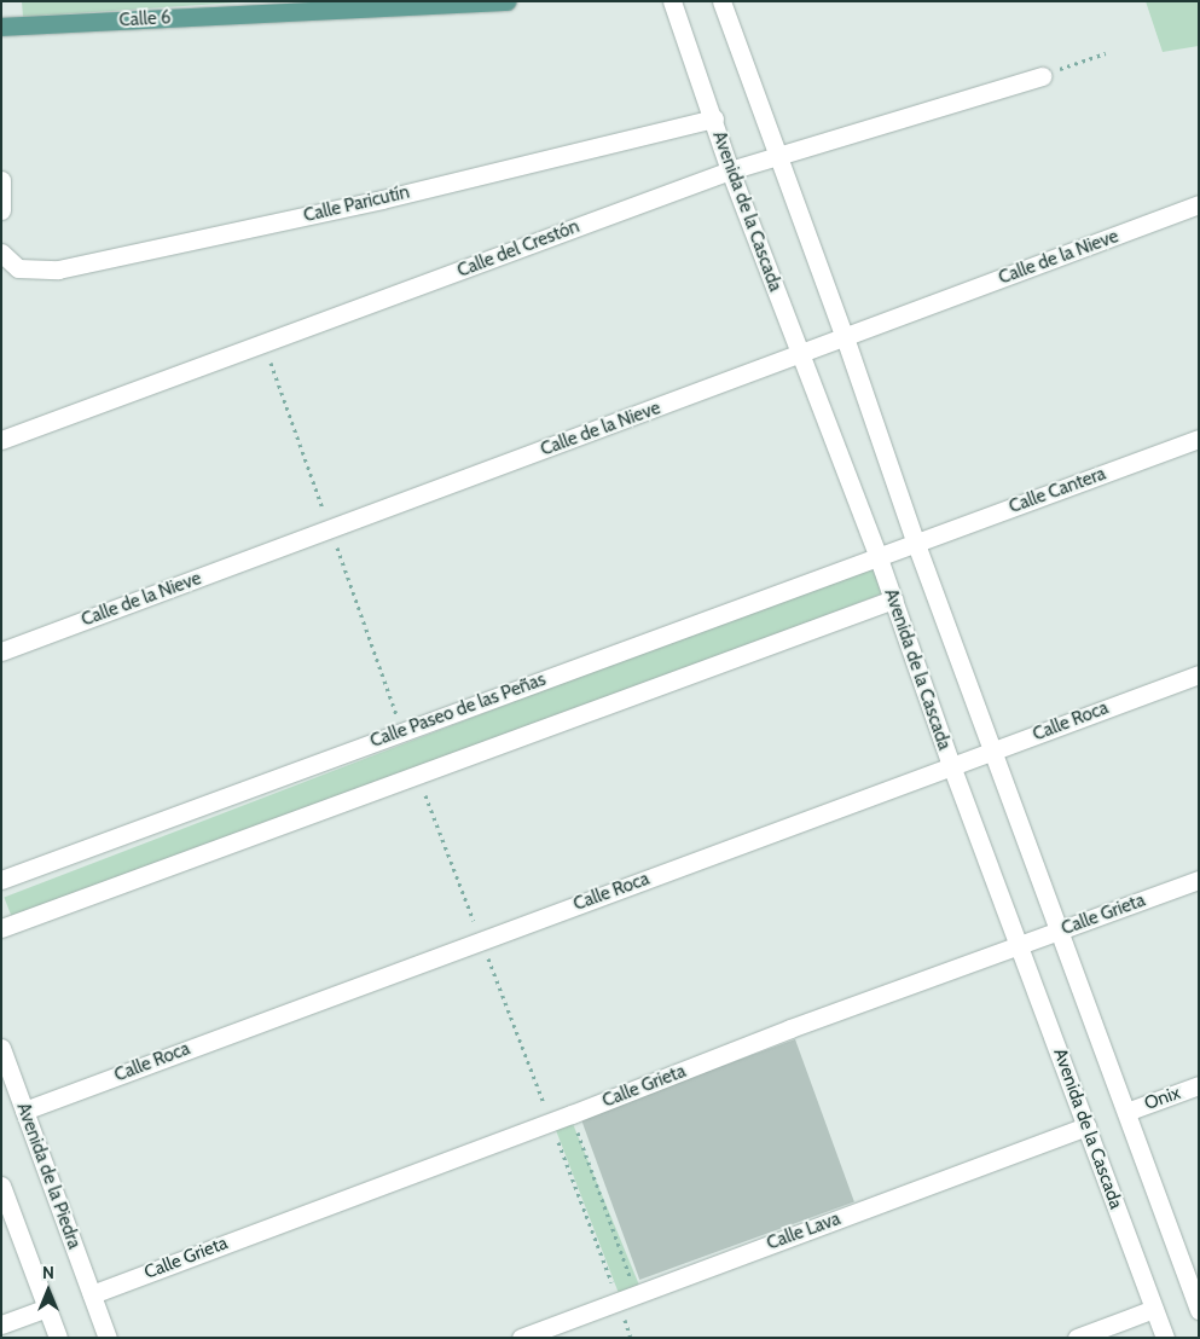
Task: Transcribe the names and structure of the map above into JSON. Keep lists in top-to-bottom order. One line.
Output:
{"streets":{"main road":["Calle 6"],"street":["Calle Paricutín","Avenida de la Cascada","Calle del Crestón","Calle de la Nieve","Calle Cantera","Calle Paseo de las Peñas","Calle Roca","Calle Grieta","Onix","Avenida de la Piedra","Calle Lava"]},"crossings":[["Calle Paricutín","Avenida de la Cascada"],["Avenida de la Cascada","Calle del Crestón"],["Avenida de la Cascada","Calle de la Nieve"],["Avenida de la Cascada","Calle Paseo de las Peñas"],["Avenida de la Cascada","Calle Roca"],["Avenida de la Cascada","Calle Grieta"],["Avenida de la Cascada","Calle Lava"],["Calle Cantera","Calle Paseo de las Peñas"],["Calle Roca","Avenida de la Piedra"],["Calle Grieta","Avenida de la Piedra"]],"north":"top"}
